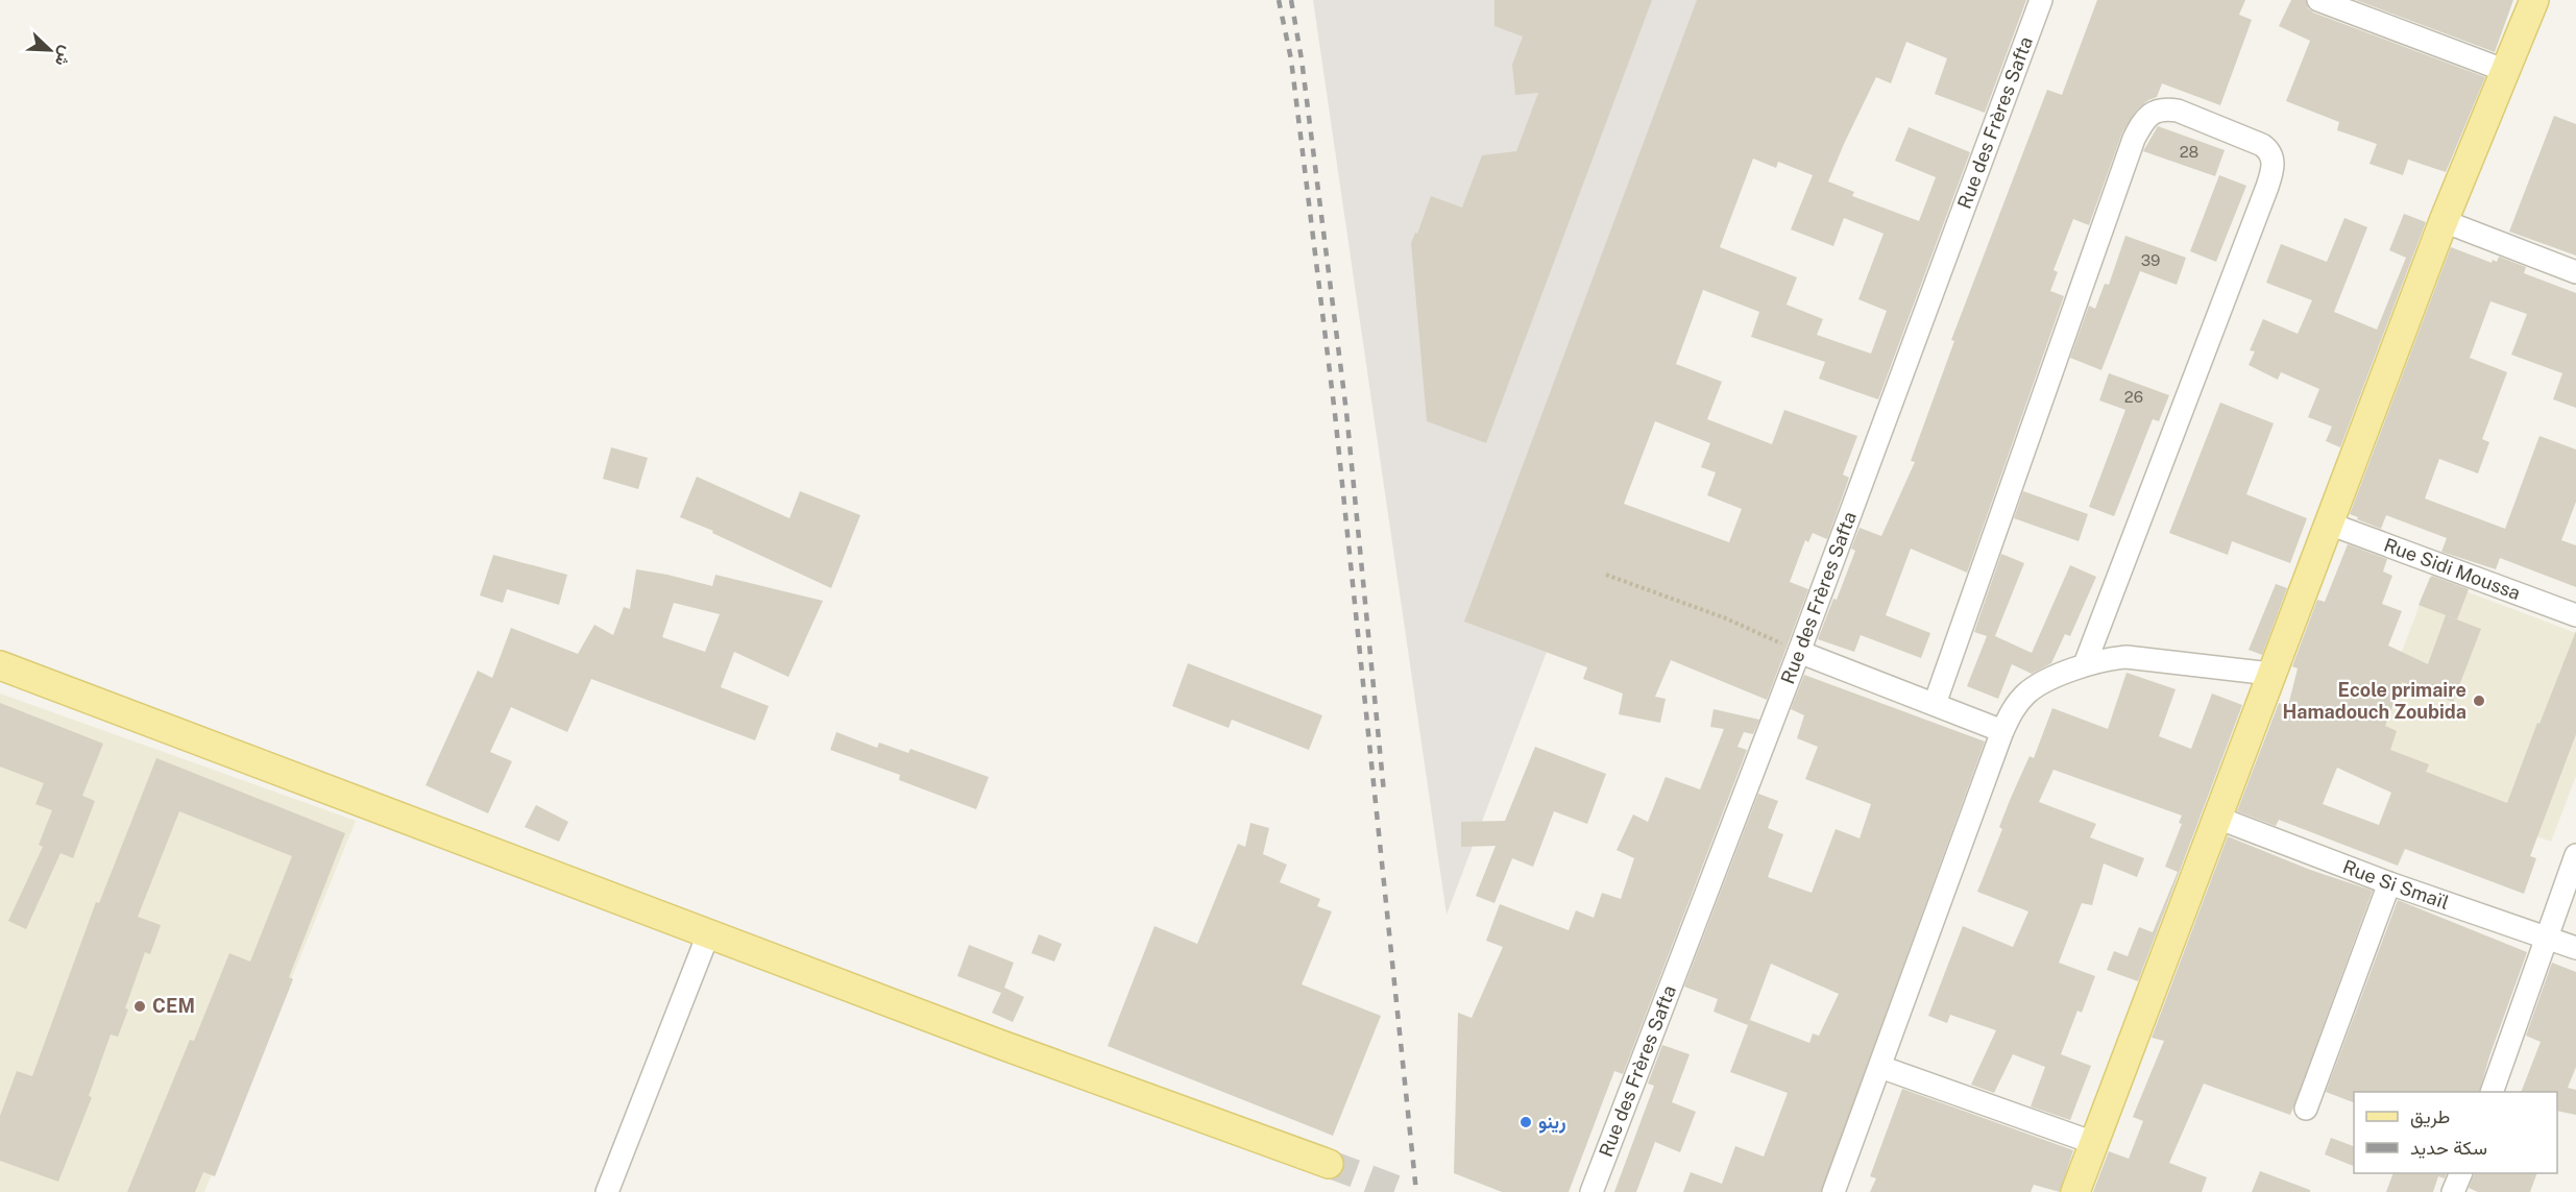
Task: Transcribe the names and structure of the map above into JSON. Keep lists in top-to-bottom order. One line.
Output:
{"streets":{"street":["Rue des Frères Safta","Rue Sidi Moussa","Rue Si Smaïl"]},"places":["Ecole primaire Hamadouch Zoubida","CEM","رينو"],"house_numbers":["28","39","26"],"legend":["طريق","سكة حديد"],"north":"bottom right"}
